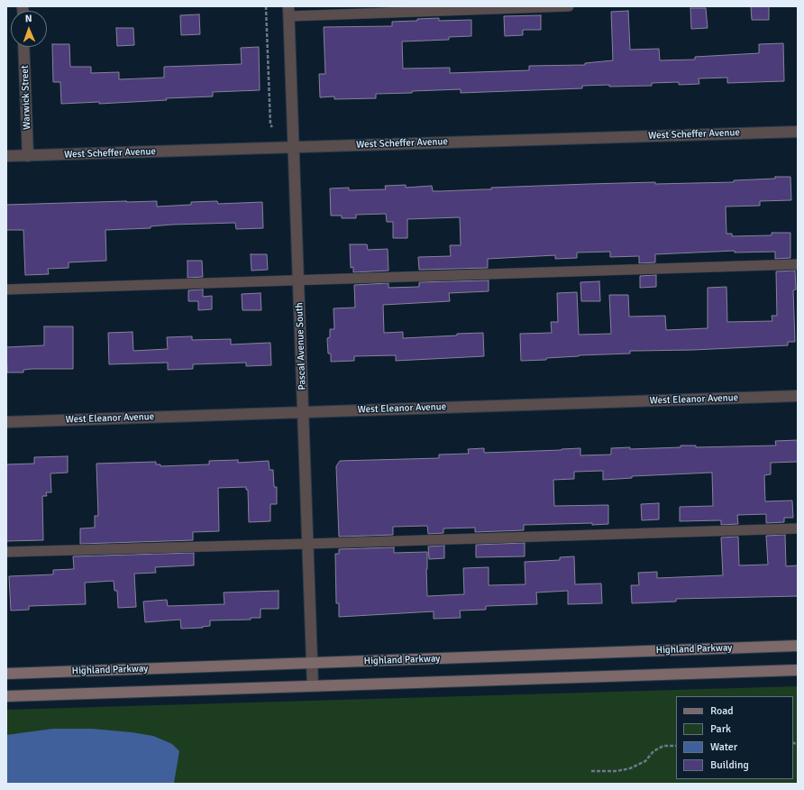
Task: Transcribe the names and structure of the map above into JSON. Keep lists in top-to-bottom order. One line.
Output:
{"streets":{"street":["Warwick Street","West Scheffer Avenue","Pascal Avenue South","West Eleanor Avenue","Highland Parkway"]},"crossings":[["Warwick Street","West Scheffer Avenue"],["West Scheffer Avenue","Pascal Avenue South"],["Pascal Avenue South","West Eleanor Avenue"],["Pascal Avenue South","Highland Parkway"]],"legend":["Road","Park","Water","Building"],"north":"top"}
